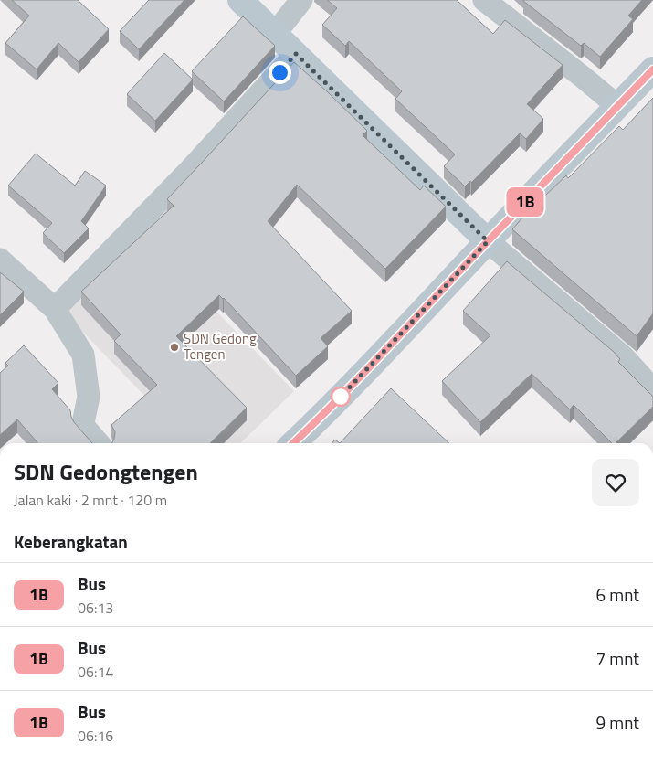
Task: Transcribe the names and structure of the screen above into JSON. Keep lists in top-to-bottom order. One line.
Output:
{"places":["SDN Gedong Tengen"],"lines":["bus line 1B"],"page":{"on_map":"1B","heading":[["SDN Gedongtengen","Jalan kaki · 2 mnt · 120 m"],"Keberangkatan"],"list":[{"mark":"1B","name":"Bus","note":"06:13","value":"6 mnt"},{"mark":"1B","name":"Bus","note":"06:14","value":"7 mnt"},{"mark":"1B","name":"Bus","note":"06:16","value":"9 mnt"}]}}
